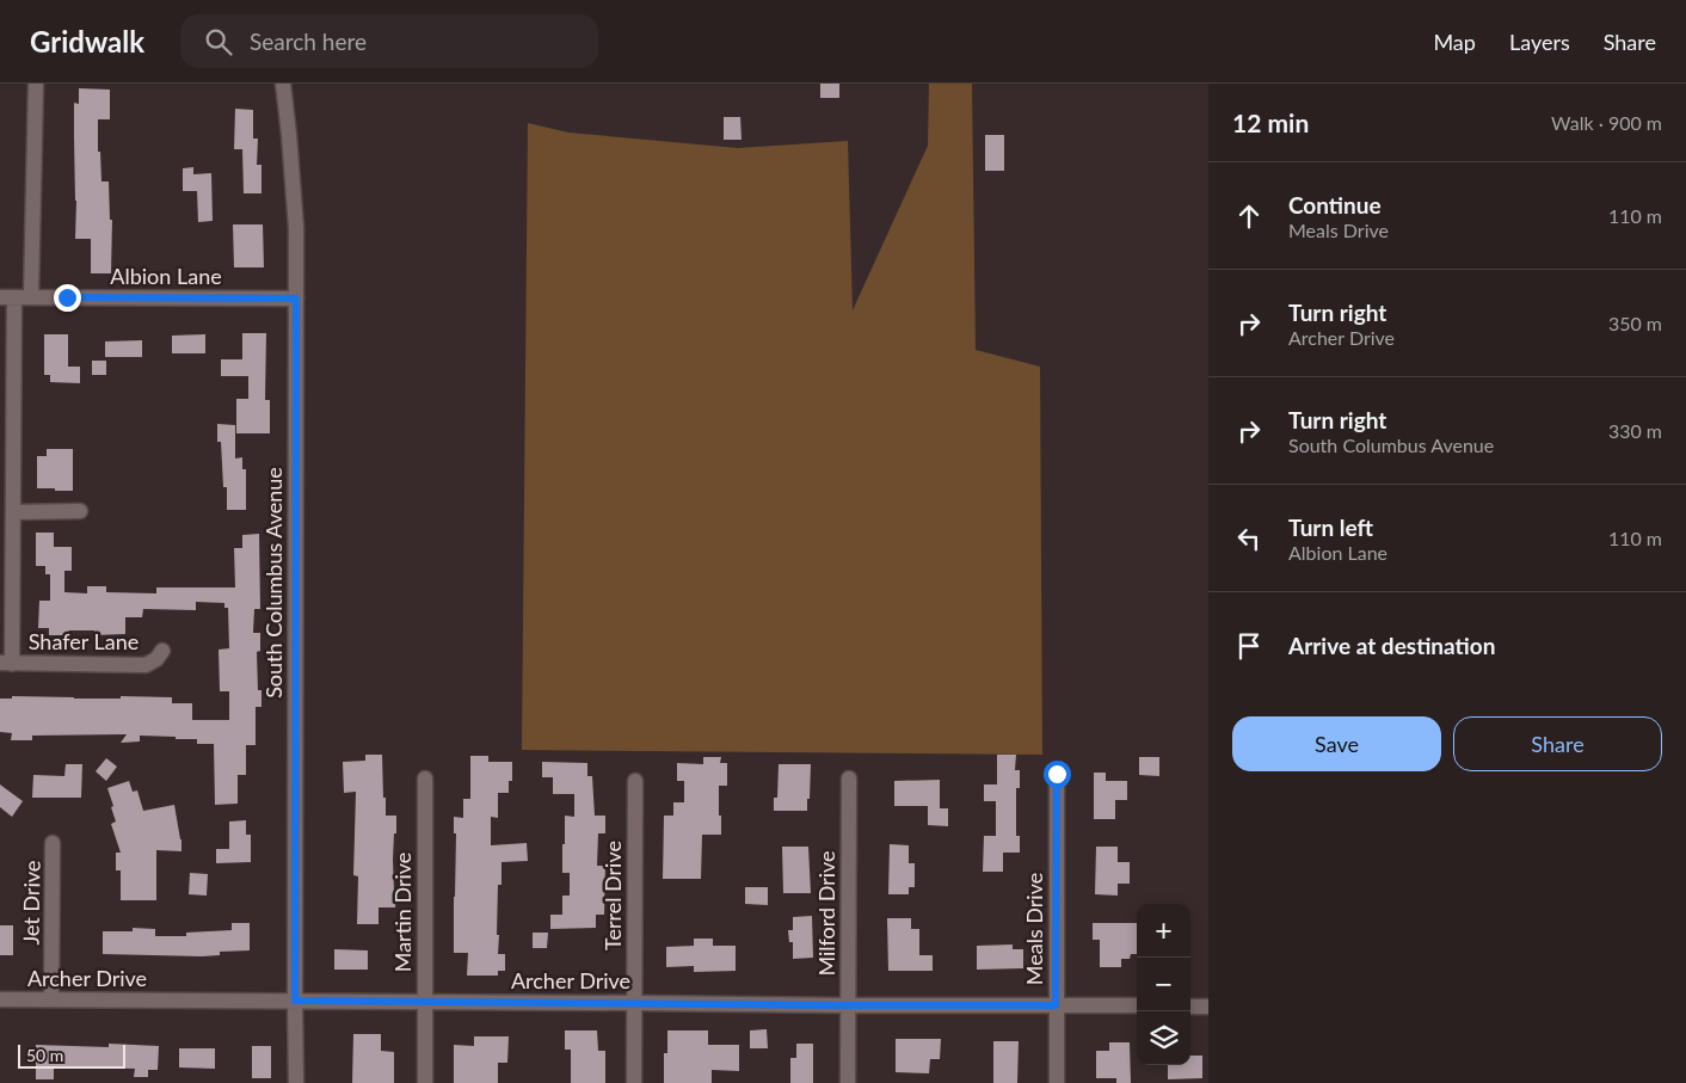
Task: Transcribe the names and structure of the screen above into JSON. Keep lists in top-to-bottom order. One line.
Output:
{"streets":{"street":["Albion Lane","South Columbus Avenue","Shafer Lane","Terrel Drive","Jet Drive","Martin Drive","Milford Drive","Meals Drive","Archer Drive"]},"crossings":[["Albion Lane","South Columbus Avenue"],["South Columbus Avenue","Archer Drive"],["Terrel Drive","Archer Drive"],["Jet Drive","Archer Drive"],["Martin Drive","Archer Drive"],["Milford Drive","Archer Drive"],["Meals Drive","Archer Drive"]],"scale_bar":"50 m","page":{"header":"Gridwalk","search":"Search here","nav":["Map","Layers","Share"],"heading":["12 min","Walk · 900 m"],"list":[["Continue","Meals Drive","110 m"],["Turn right","Archer Drive","350 m"],["Turn right","South Columbus Avenue","330 m"],["Turn left","Albion Lane","110 m"],"Arrive at destination"],"buttons":["Save","Share"],"map_buttons":["+","−"],"scale":"50 m"}}
